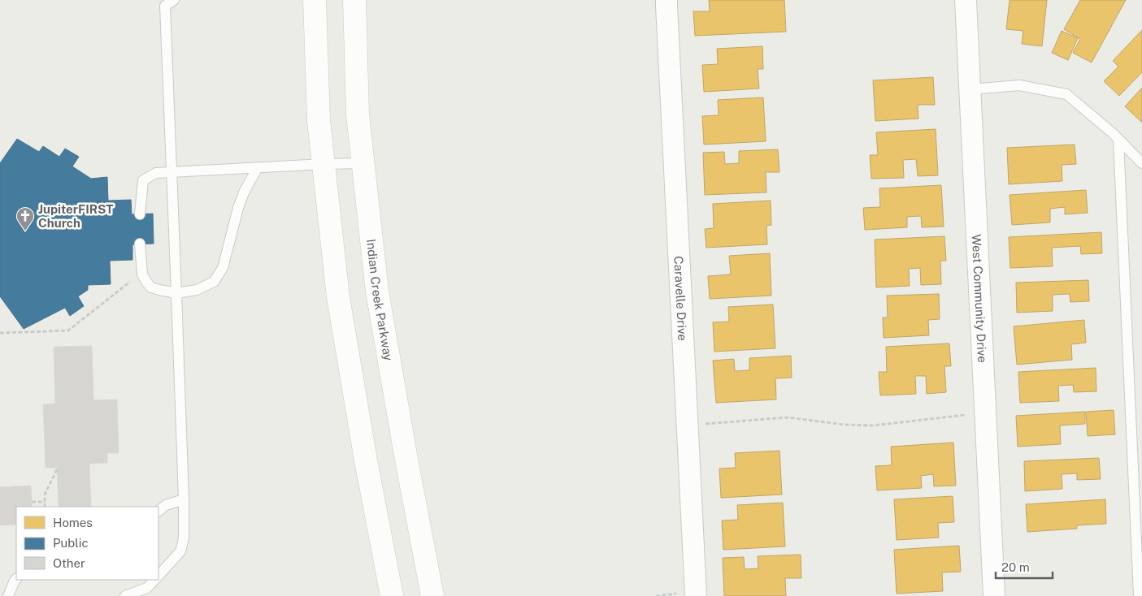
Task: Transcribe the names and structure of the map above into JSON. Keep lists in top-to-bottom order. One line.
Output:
{"streets":{"street":["Caravelle Drive","West Community Drive","Indian Creek Parkway"]},"places":{"church":["JupiterFIRST Church"]},"legend":["Homes","Public","Other"],"scale_bar":"20 m"}
